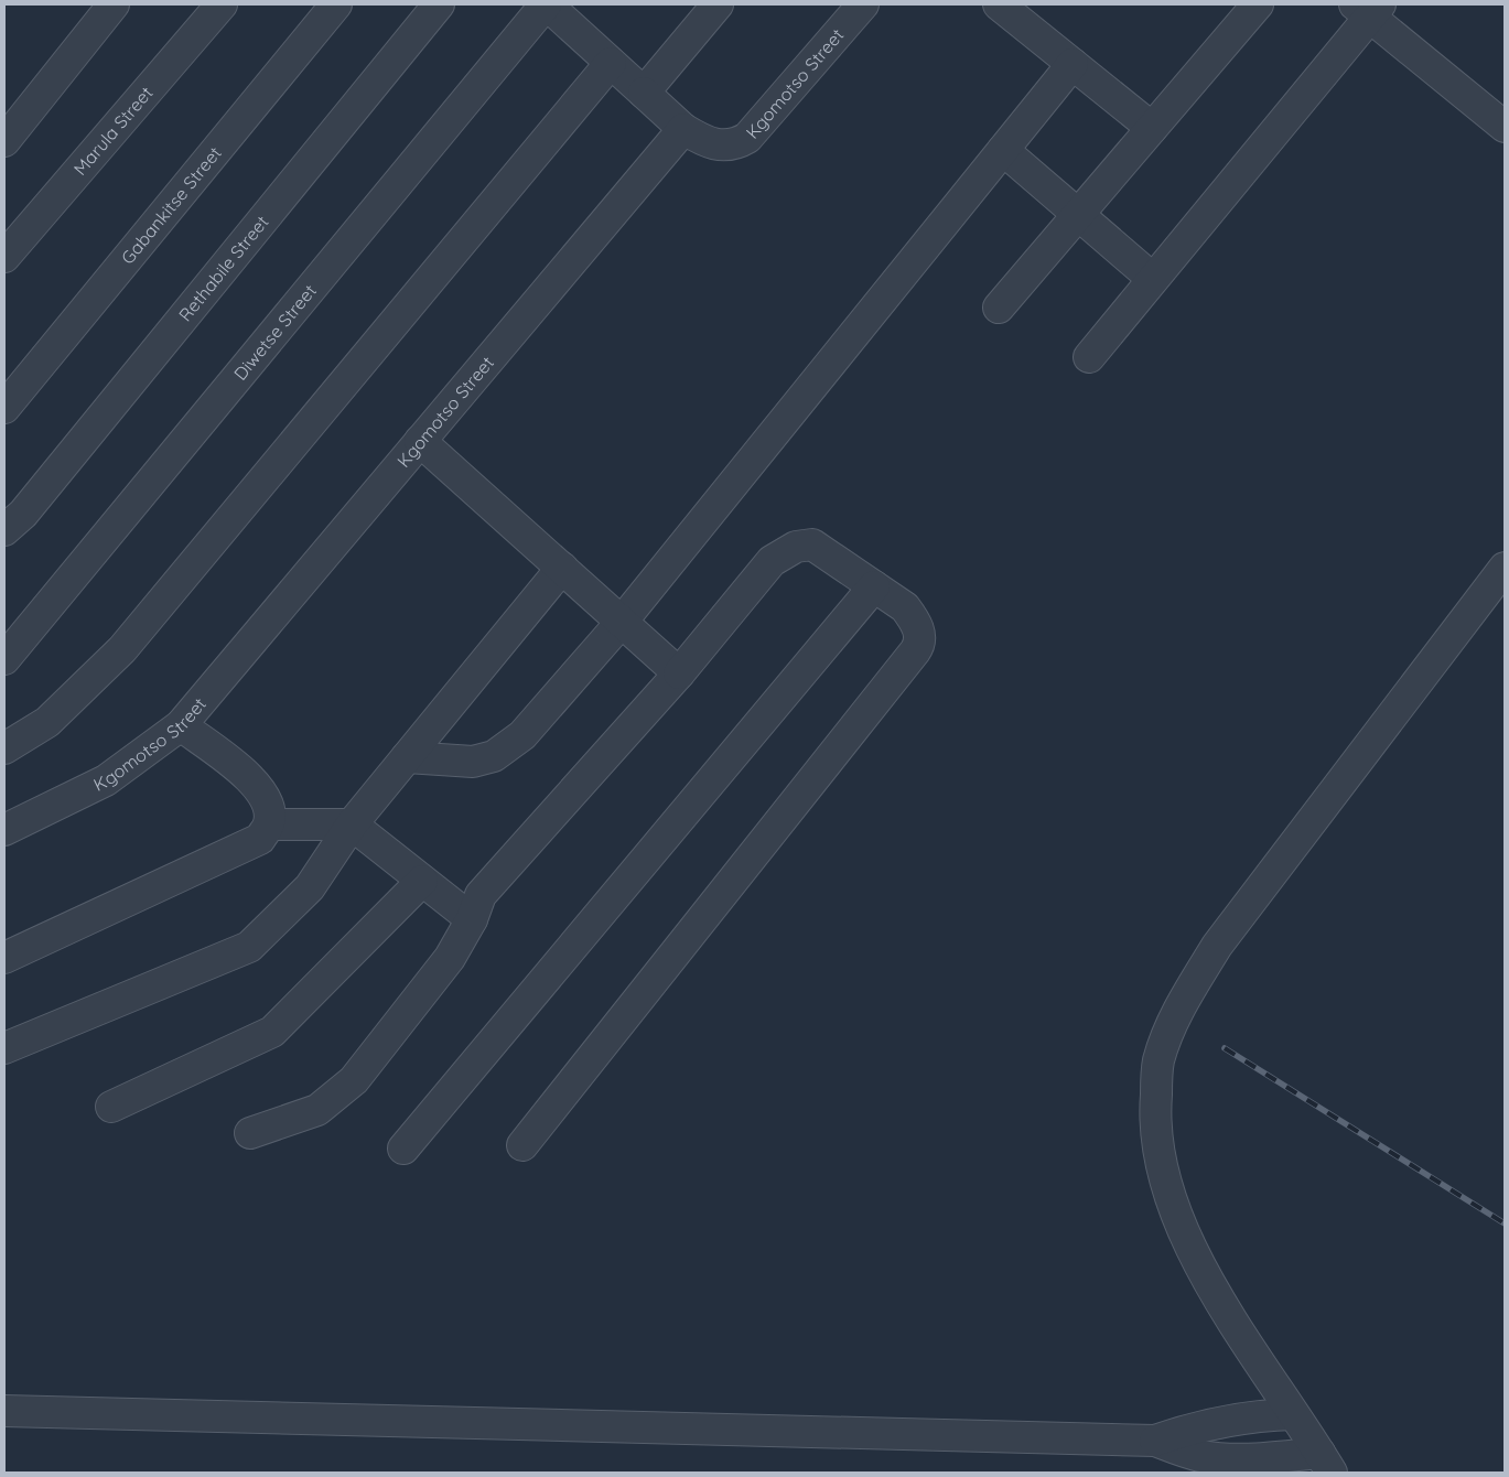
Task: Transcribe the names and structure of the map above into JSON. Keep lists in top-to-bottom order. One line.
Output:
{"streets":{"street":["Kgomotso Street","Marula Street","Gabankitse Street","Rethabile Street","Diwetse Street"]}}
